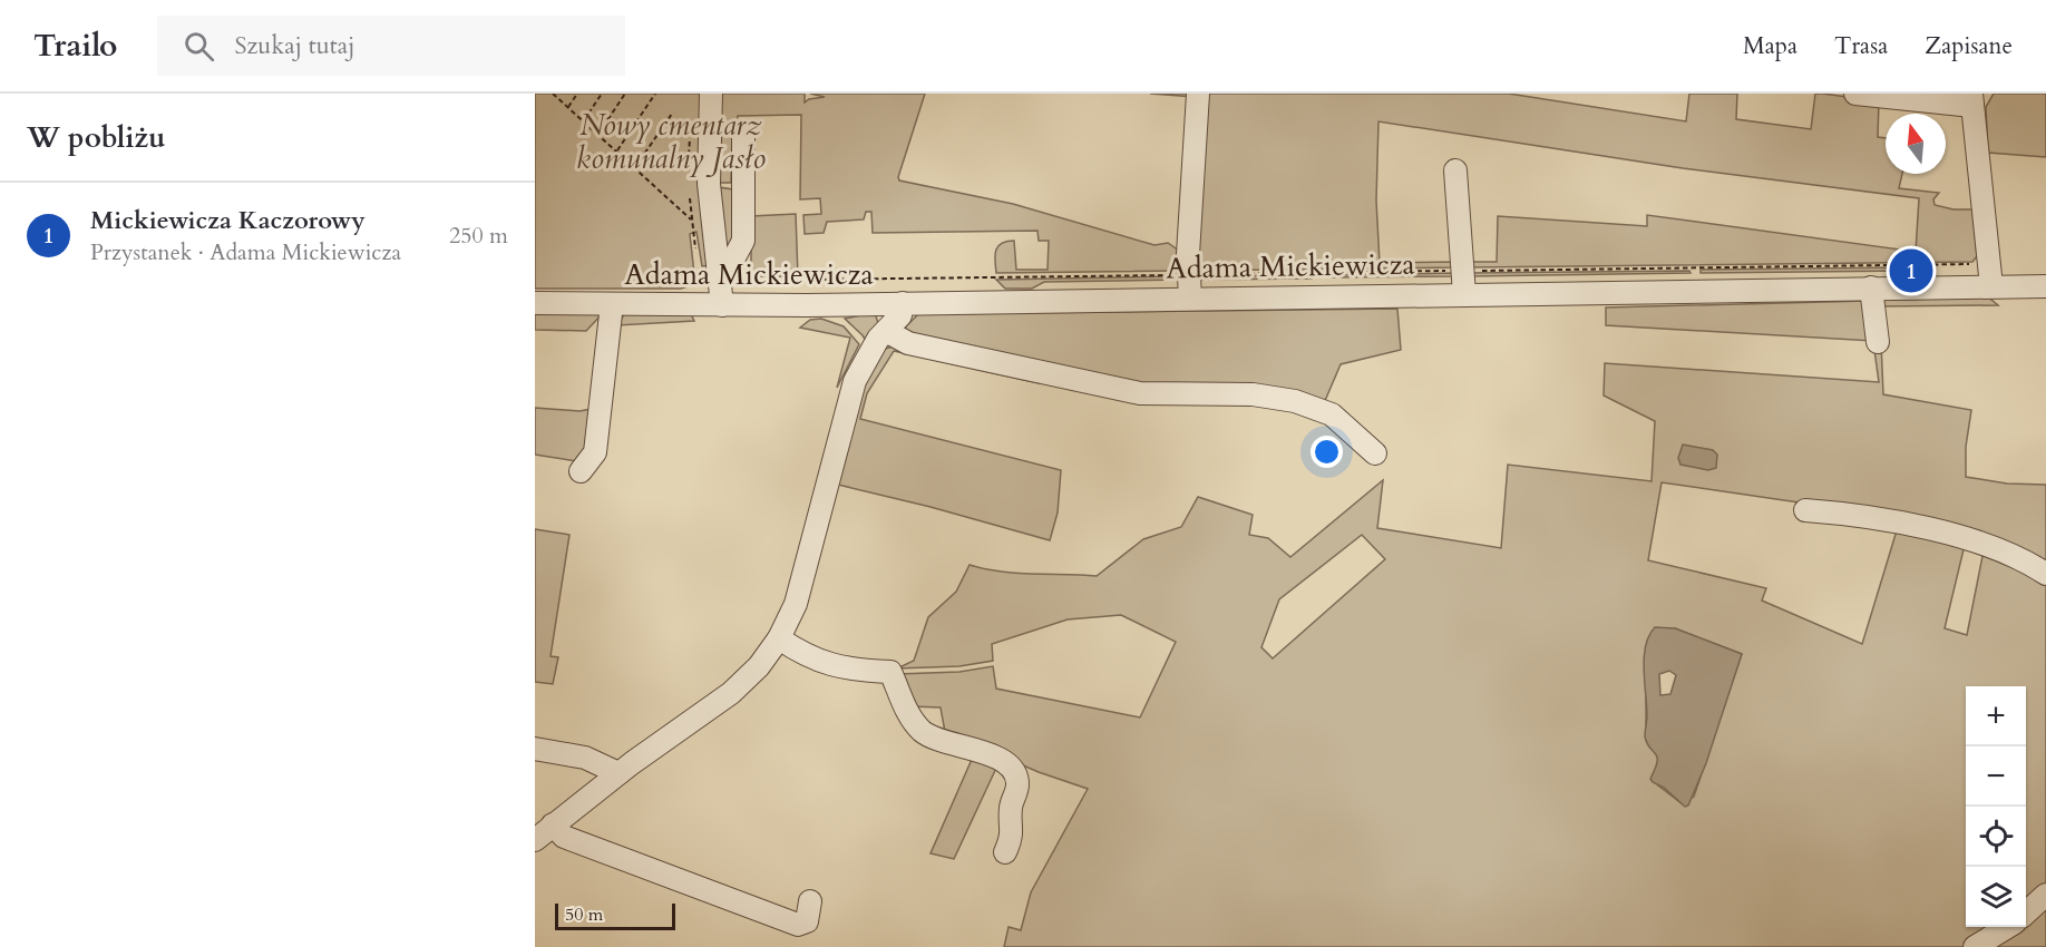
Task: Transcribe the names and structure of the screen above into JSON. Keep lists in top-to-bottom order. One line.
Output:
{"streets":{"street":["Adama Mickiewicza"]},"parks":["Nowy cmentarz komunalny Jasło"],"scale_bar":"50 m","north":"top","page":{"header":"Trailo","search":"Szukaj tutaj","nav":["Mapa","Trasa","Zapisane"],"heading":"W pobliżu","list":[{"mark":"1","name":"Mickiewicza Kaczorowy","note":"Przystanek · Adama Mickiewicza","value":"250 m"}],"pins":"1","map_buttons":["+","−"],"scale":"50 m"}}
